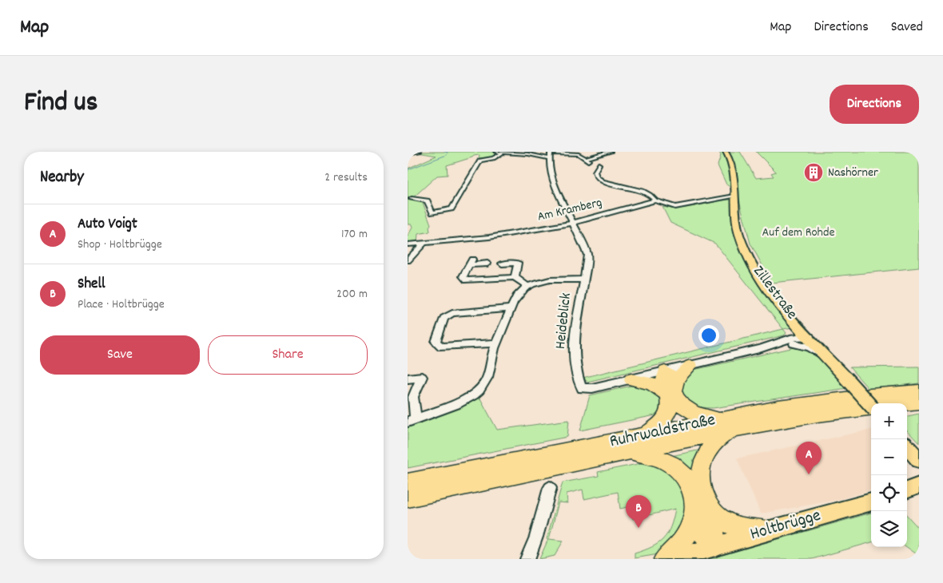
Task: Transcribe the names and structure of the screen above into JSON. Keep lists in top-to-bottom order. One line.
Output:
{"streets":{"highway":["Ruhrwaldstraße"],"main road":["Zillestraße","Holtbrügge"],"street":["Am Kramberg","Heideblick"]},"crossings":[["Am Kramberg","Heideblick"],["Zillestraße","Heideblick"]],"parks":["Auf dem Rohde"],"places":{"building":["Nashörner"]},"page":{"header":"Map","nav":["Map","Directions","Saved"],"title":"Find us","buttons":["Directions",["Save","Share"]],"heading":["Nearby","2 results"],"list":[{"mark":"A","name":"Auto Voigt","note":"Shop · Holtbrügge","value":"170 m"},{"mark":"B","name":"Shell","note":"Place · Holtbrügge","value":"200 m"}],"map_buttons":["+","−"],"pins":["A","B"]}}
